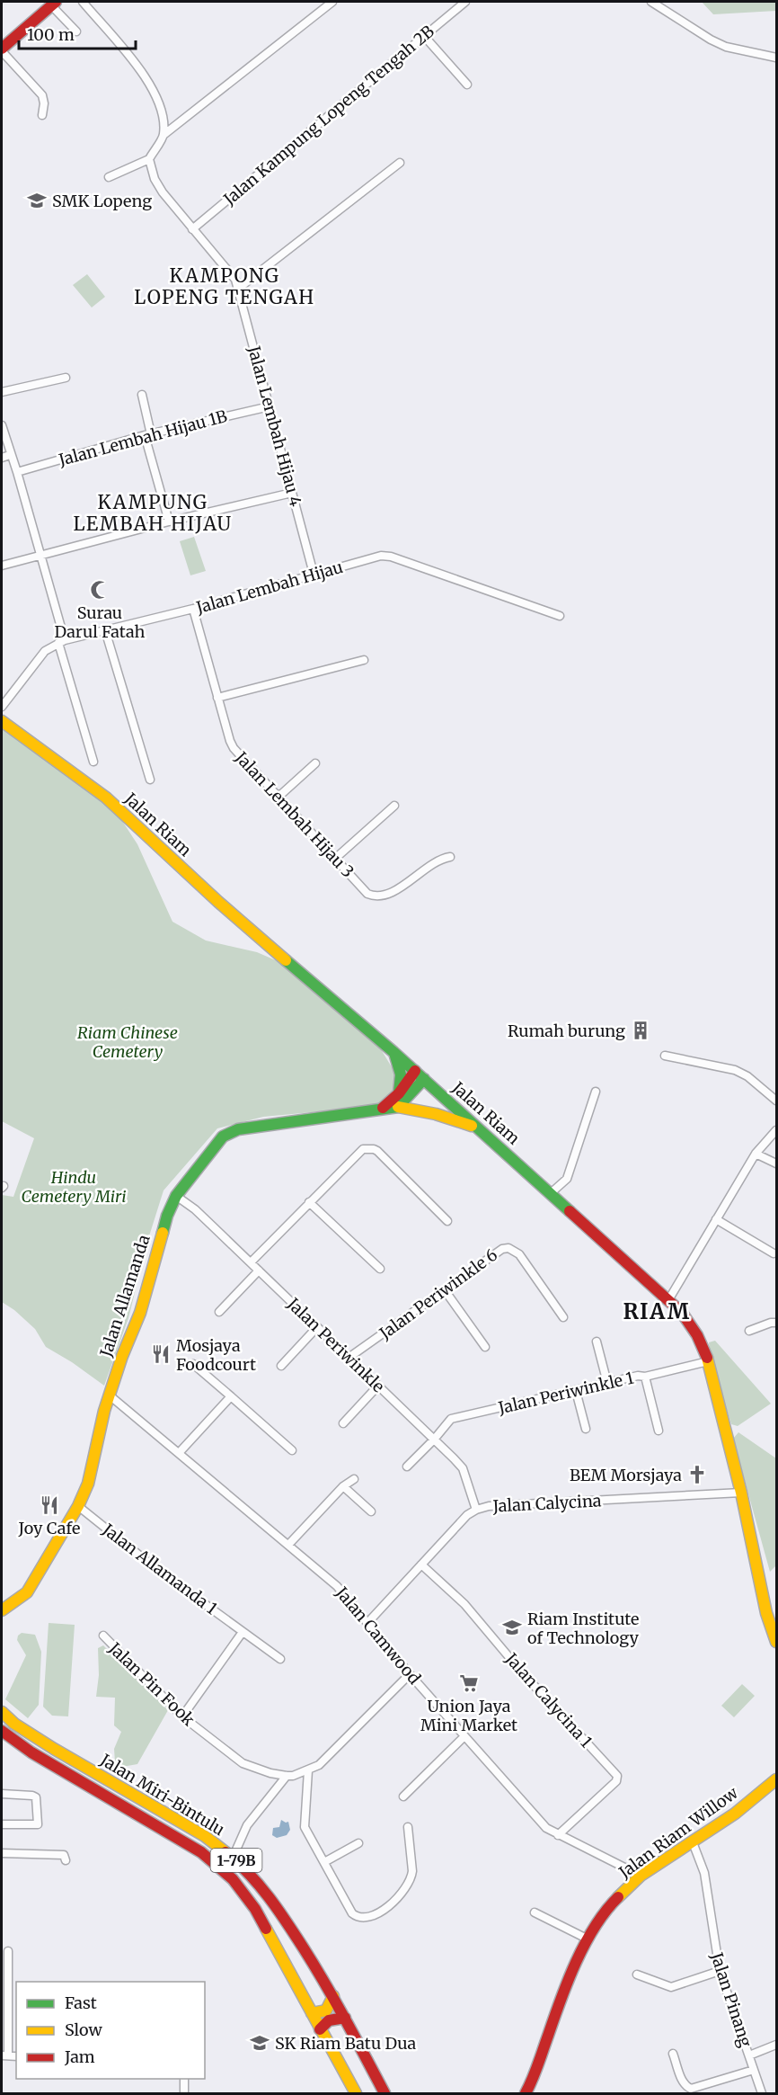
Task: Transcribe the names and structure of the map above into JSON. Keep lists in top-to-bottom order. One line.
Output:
{"streets":{"main road":["Jalan Riam","Jalan Allamanda","Jalan Miri-Bintulu","Jalan Riam Willow","1-79B"],"street":["Jalan Kampung Lopeng Tengah 2B","Jalan Lembah Hijau 4","Jalan Lembah Hijau 1B","Jalan Lembah Hijau","Jalan Lembah Hijau 3","Jalan Periwinkle 6","Jalan Periwinkle","Jalan Periwinkle 1","Jalan Calycina","Jalan Allamanda 1","Jalan Camwood","Jalan Pin Fook","Jalan Calycina 1","Jalan Pinang"]},"crossings":[["Jalan Kampung Lopeng Tengah 2B","Jalan Lembah Hijau 4"],["Jalan Lembah Hijau 4","Jalan Lembah Hijau 1B"],["Jalan Lembah Hijau 4","Jalan Lembah Hijau"],["Jalan Lembah Hijau","Jalan Lembah Hijau 3"],["Jalan Riam","Jalan Allamanda"],["Jalan Riam","Jalan Periwinkle 1"],["Jalan Riam","Jalan Calycina"],["Jalan Periwinkle 6","Jalan Periwinkle"],["Jalan Allamanda","Jalan Periwinkle"],["Jalan Allamanda","Jalan Allamanda 1"],["Jalan Allamanda","Jalan Camwood"],["Jalan Periwinkle","Jalan Periwinkle 1"],["Jalan Periwinkle","Jalan Calycina"],["Jalan Calycina","Jalan Camwood"],["Jalan Calycina","Jalan Calycina 1"],["Jalan Camwood","Jalan Pin Fook"],["Jalan Camwood","Jalan Calycina 1"],["Jalan Camwood","Jalan Riam Willow"],["Jalan Riam Willow","Jalan Pinang"]],"districts":["KAMPONG LOPENG TENGAH","KAMPUNG LEMBAH HIJAU","RIAM"],"parks":["Riam Chinese Cemetery","Hindu Cemetery Miri"],"places":{"school or university":["SMK Lopeng","Riam Institute of Technology","SK Riam Batu Dua"],"mosque":["Surau Darul Fatah"],"building":["Rumah burung"],"restaurant":["Mosjaya Foodcourt","Joy Cafe"],"church":["BEM Morsjaya"],"supermarket":["Union Jaya Mini Market"]},"legend":["Fast","Slow","Jam"],"scale_bar":"100 m"}
